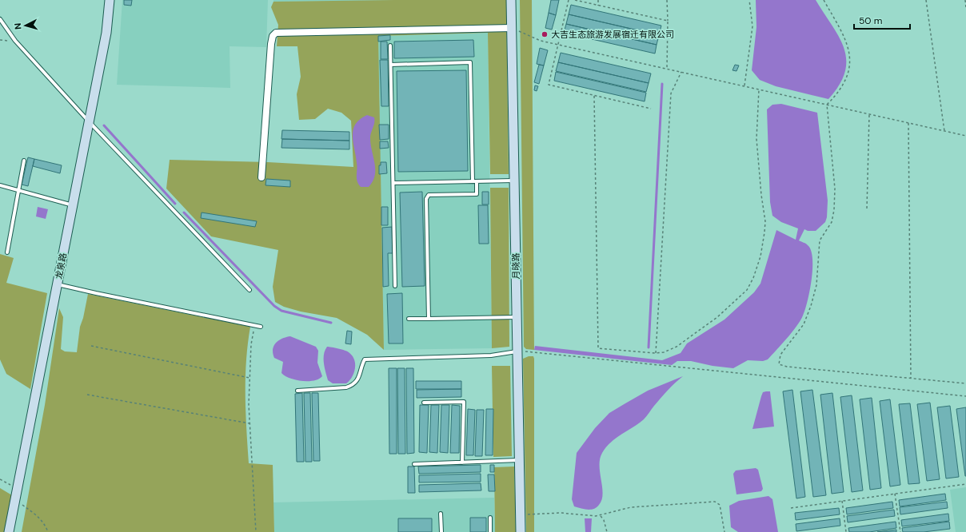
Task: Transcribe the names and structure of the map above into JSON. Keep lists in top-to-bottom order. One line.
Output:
{"streets":{"street":["龙泉路","月晓路"]},"places":["大吉生态旅游发展宿迁有限公司"],"scale_bar":"50 m","north":"left"}
